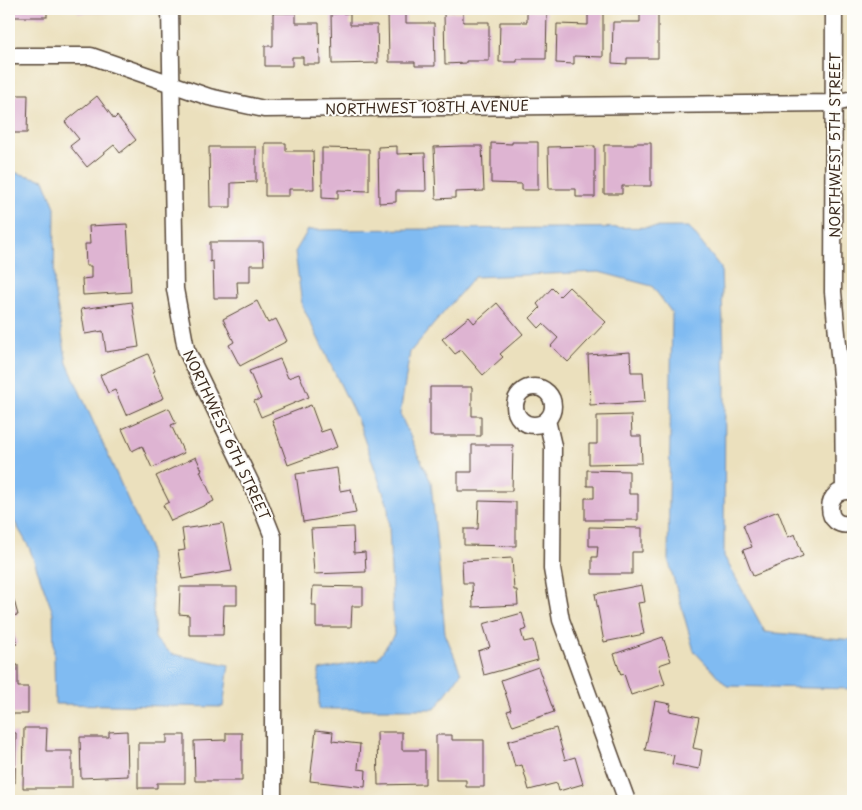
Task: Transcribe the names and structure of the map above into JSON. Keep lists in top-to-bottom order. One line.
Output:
{"streets":{"street":["NORTHWEST 108TH AVENUE","NORTHWEST 5TH STREET","NORTHWEST 6TH STREET"]},"crossings":[["NORTHWEST 108TH AVENUE","NORTHWEST 5TH STREET"],["NORTHWEST 108TH AVENUE","NORTHWEST 6TH STREET"]]}
